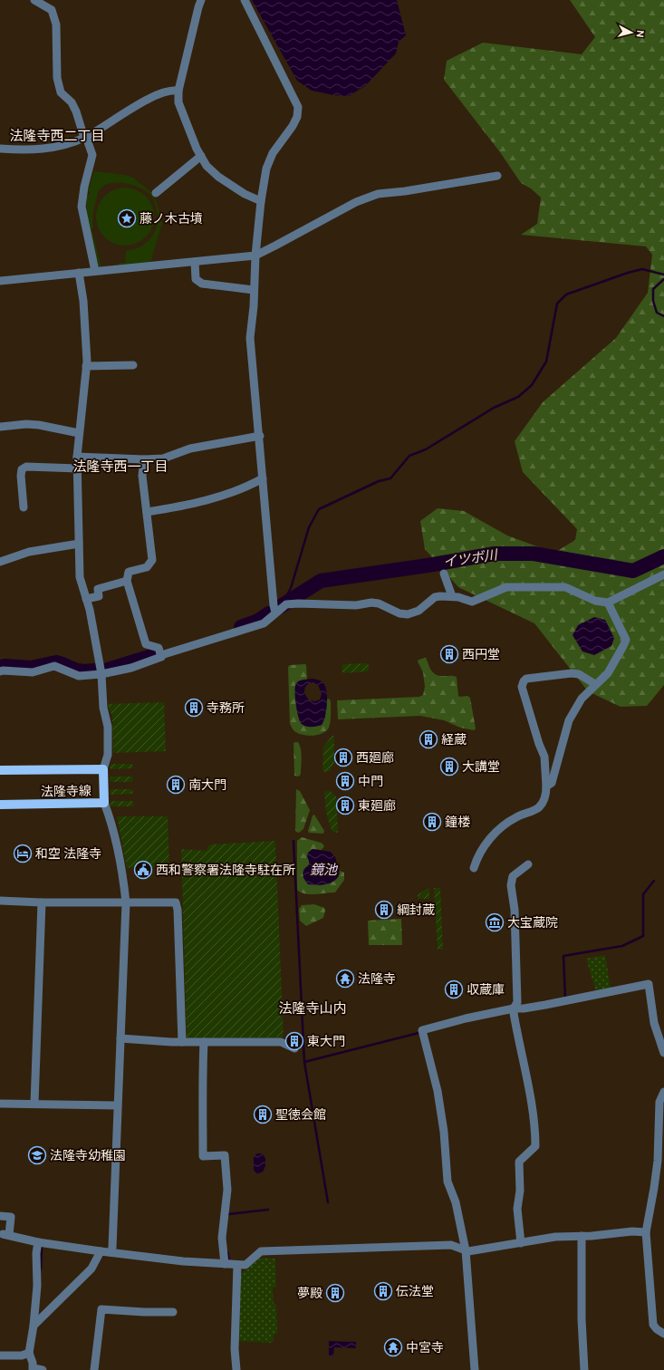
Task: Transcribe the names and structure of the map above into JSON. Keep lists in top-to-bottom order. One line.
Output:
{"streets":{"main road":["法隆寺線"]},"districts":["法隆寺西二丁目","法隆寺西一丁目","法隆寺山内"],"water":["イツボ川","鏡池"],"places":{"place":["藤ノ木古墳"],"building":["西円堂","寺務所","経蔵","西廻廊","大講堂","中門","南大門","東廻廊","鐘楼","綱封蔵","収蔵庫","東大門","聖徳会館","伝法堂","夢殿"],"hotel":["和空 法隆寺"],"public building":["西和警察署法隆寺駐在所"],"museum":["大宝蔵院"],"temple":["法隆寺","中宮寺"],"school or university":["法隆寺幼稚園"]},"north":"right"}
